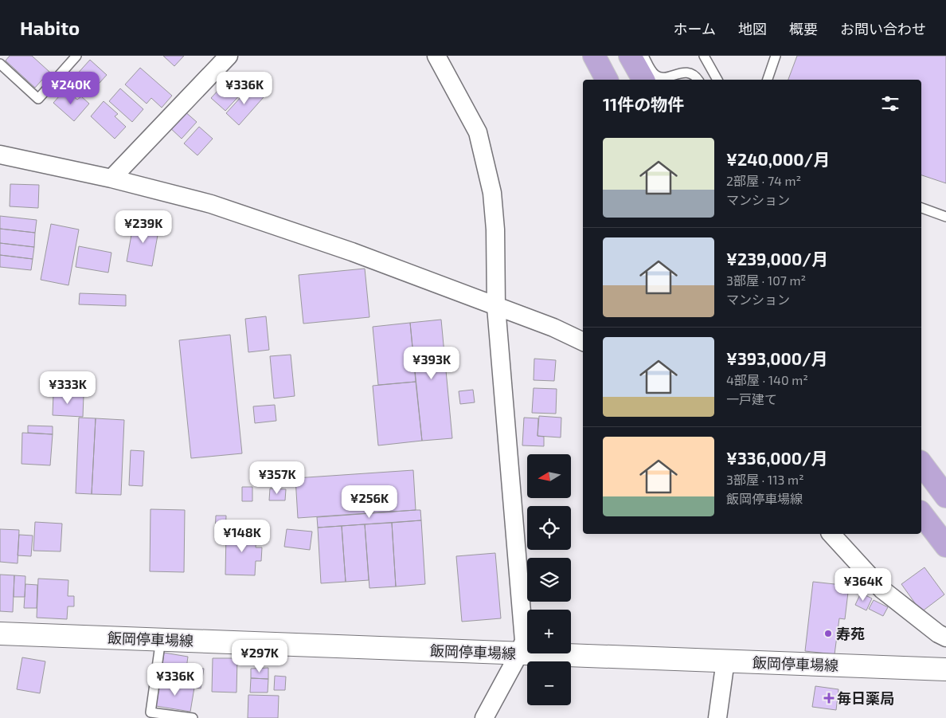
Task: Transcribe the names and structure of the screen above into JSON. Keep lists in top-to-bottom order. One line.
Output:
{"streets":{"main road":["飯岡停車場線"]},"places":{"other":["寿苑"],"health":["毎日薬局"]},"north":"left","page":{"header":"Habito","nav":["ホーム","地図","概要","お問い合わせ"],"price":["¥240K","¥336K","¥239K","¥393K","¥333K","¥357K","¥256K","¥148K","¥364K","¥297K","¥336K"],"heading":"11件の物件","list":[{"name":"¥240,000/月","note":"2部屋 · 74 m² · マンション"},{"name":"¥239,000/月","note":"3部屋 · 107 m² · マンション"},{"name":"¥393,000/月","note":"4部屋 · 140 m² · 一戸建て"},{"name":"¥336,000/月","note":"3部屋 · 113 m² · 飯岡停車場線"}],"map_buttons":["+","−"]}}
